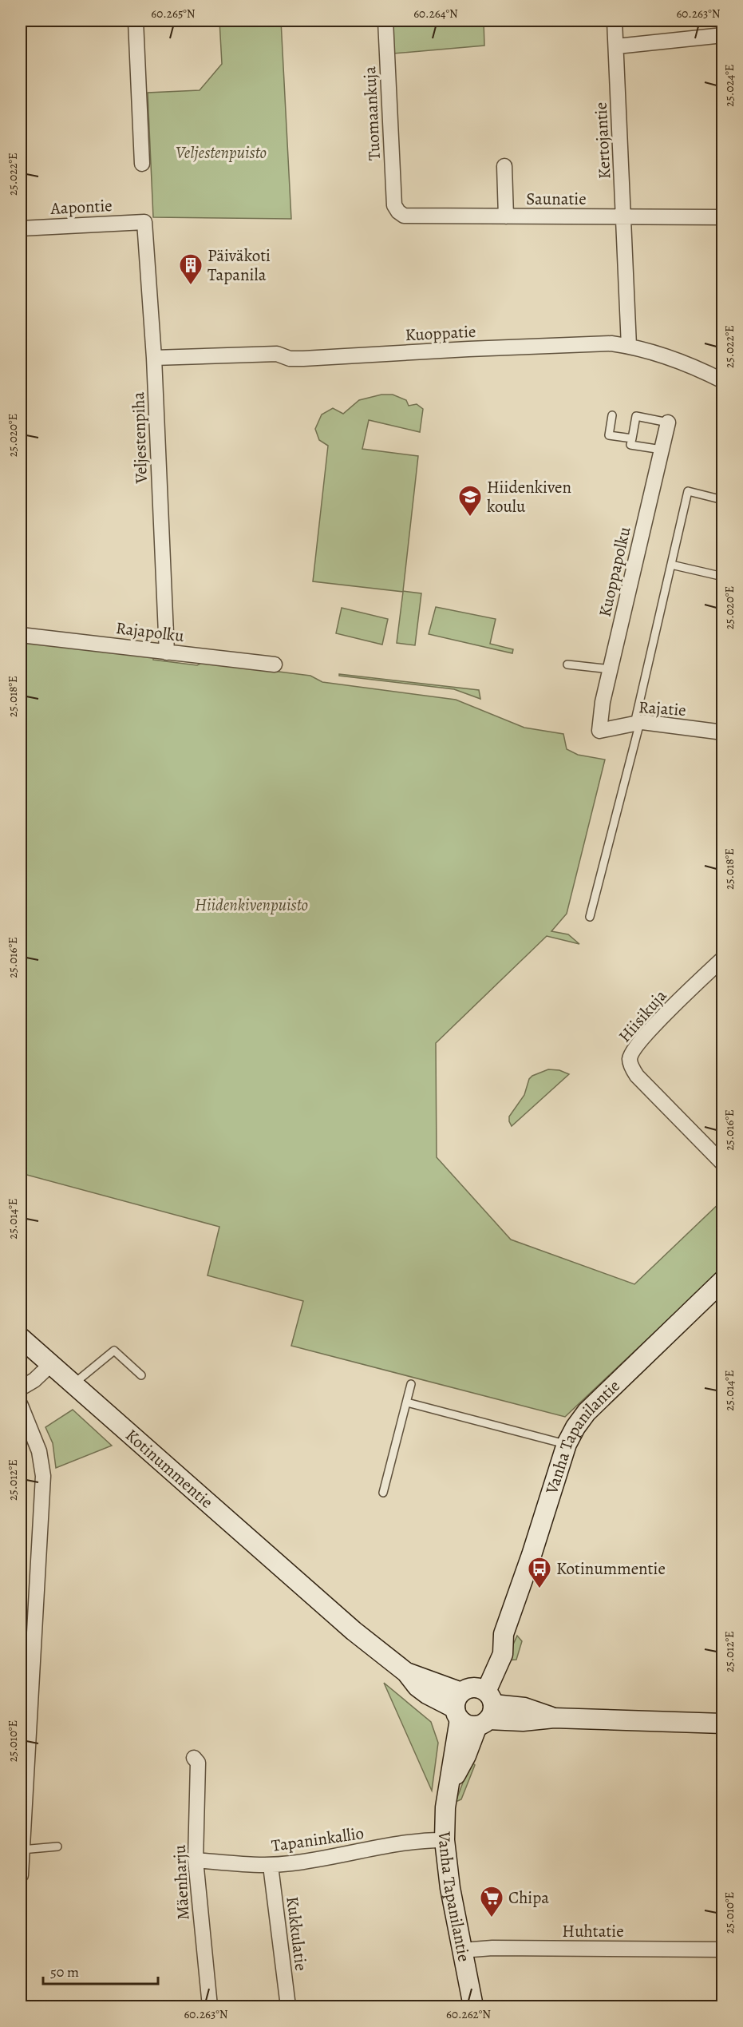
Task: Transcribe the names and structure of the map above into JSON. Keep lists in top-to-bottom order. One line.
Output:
{"streets":{"main road":["Vanha Tapanilantie","Kotinummentie"],"street":["Tuomaankuja","Kertojantie","Saunatie","Aapontie","Kuoppatie","Veljestenpiha","Kuoppapolku","Rajapolku","Rajatie","Hiisikuja","Tapaninkallio","Mäenharju","Huhtatie","Kukkulatie"]},"crossings":[["Tuomaankuja","Saunatie"],["Kertojantie","Saunatie"],["Kertojantie","Kuoppatie"],["Aapontie","Veljestenpiha"],["Kuoppatie","Veljestenpiha"],["Veljestenpiha","Rajapolku"],["Kuoppapolku","Rajatie"],["Vanha Tapanilantie","Kotinummentie"],["Vanha Tapanilantie","Tapaninkallio"],["Vanha Tapanilantie","Huhtatie"],["Tapaninkallio","Mäenharju"],["Tapaninkallio","Kukkulatie"]],"parks":["Veljestenpuisto","Hiidenkivenpuisto"],"places":{"building":["Päiväkoti Tapanila"],"school or university":["Hiidenkiven koulu"],"bus stop":["Kotinummentie"],"supermarket":["Chipa"]},"scale_bar":"50 m","coordinates":["60.265°N","60.264°N","60.263°N","25.024°E","25.022°E","25.020°E","25.018°E","25.016°E","25.014°E","25.012°E","25.010°E","60.262°N"]}
